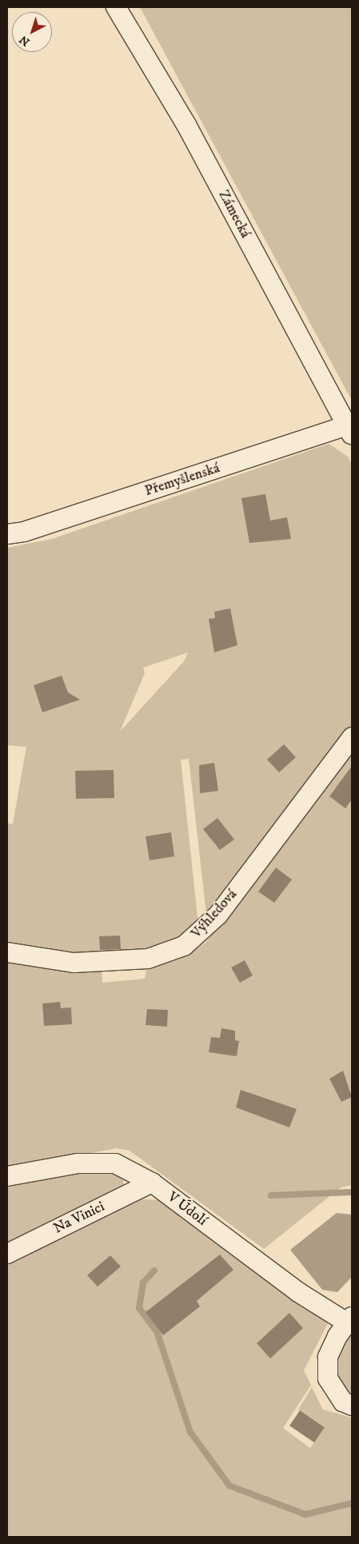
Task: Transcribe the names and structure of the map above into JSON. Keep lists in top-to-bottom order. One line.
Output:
{"streets":{"street":["Zámecká","Přemyšlenská","Výhledová","V Údolí","Na Vinici"]},"crossings":[["Zámecká","Přemyšlenská"],["V Údolí","Na Vinici"]],"north":"bottom left"}
